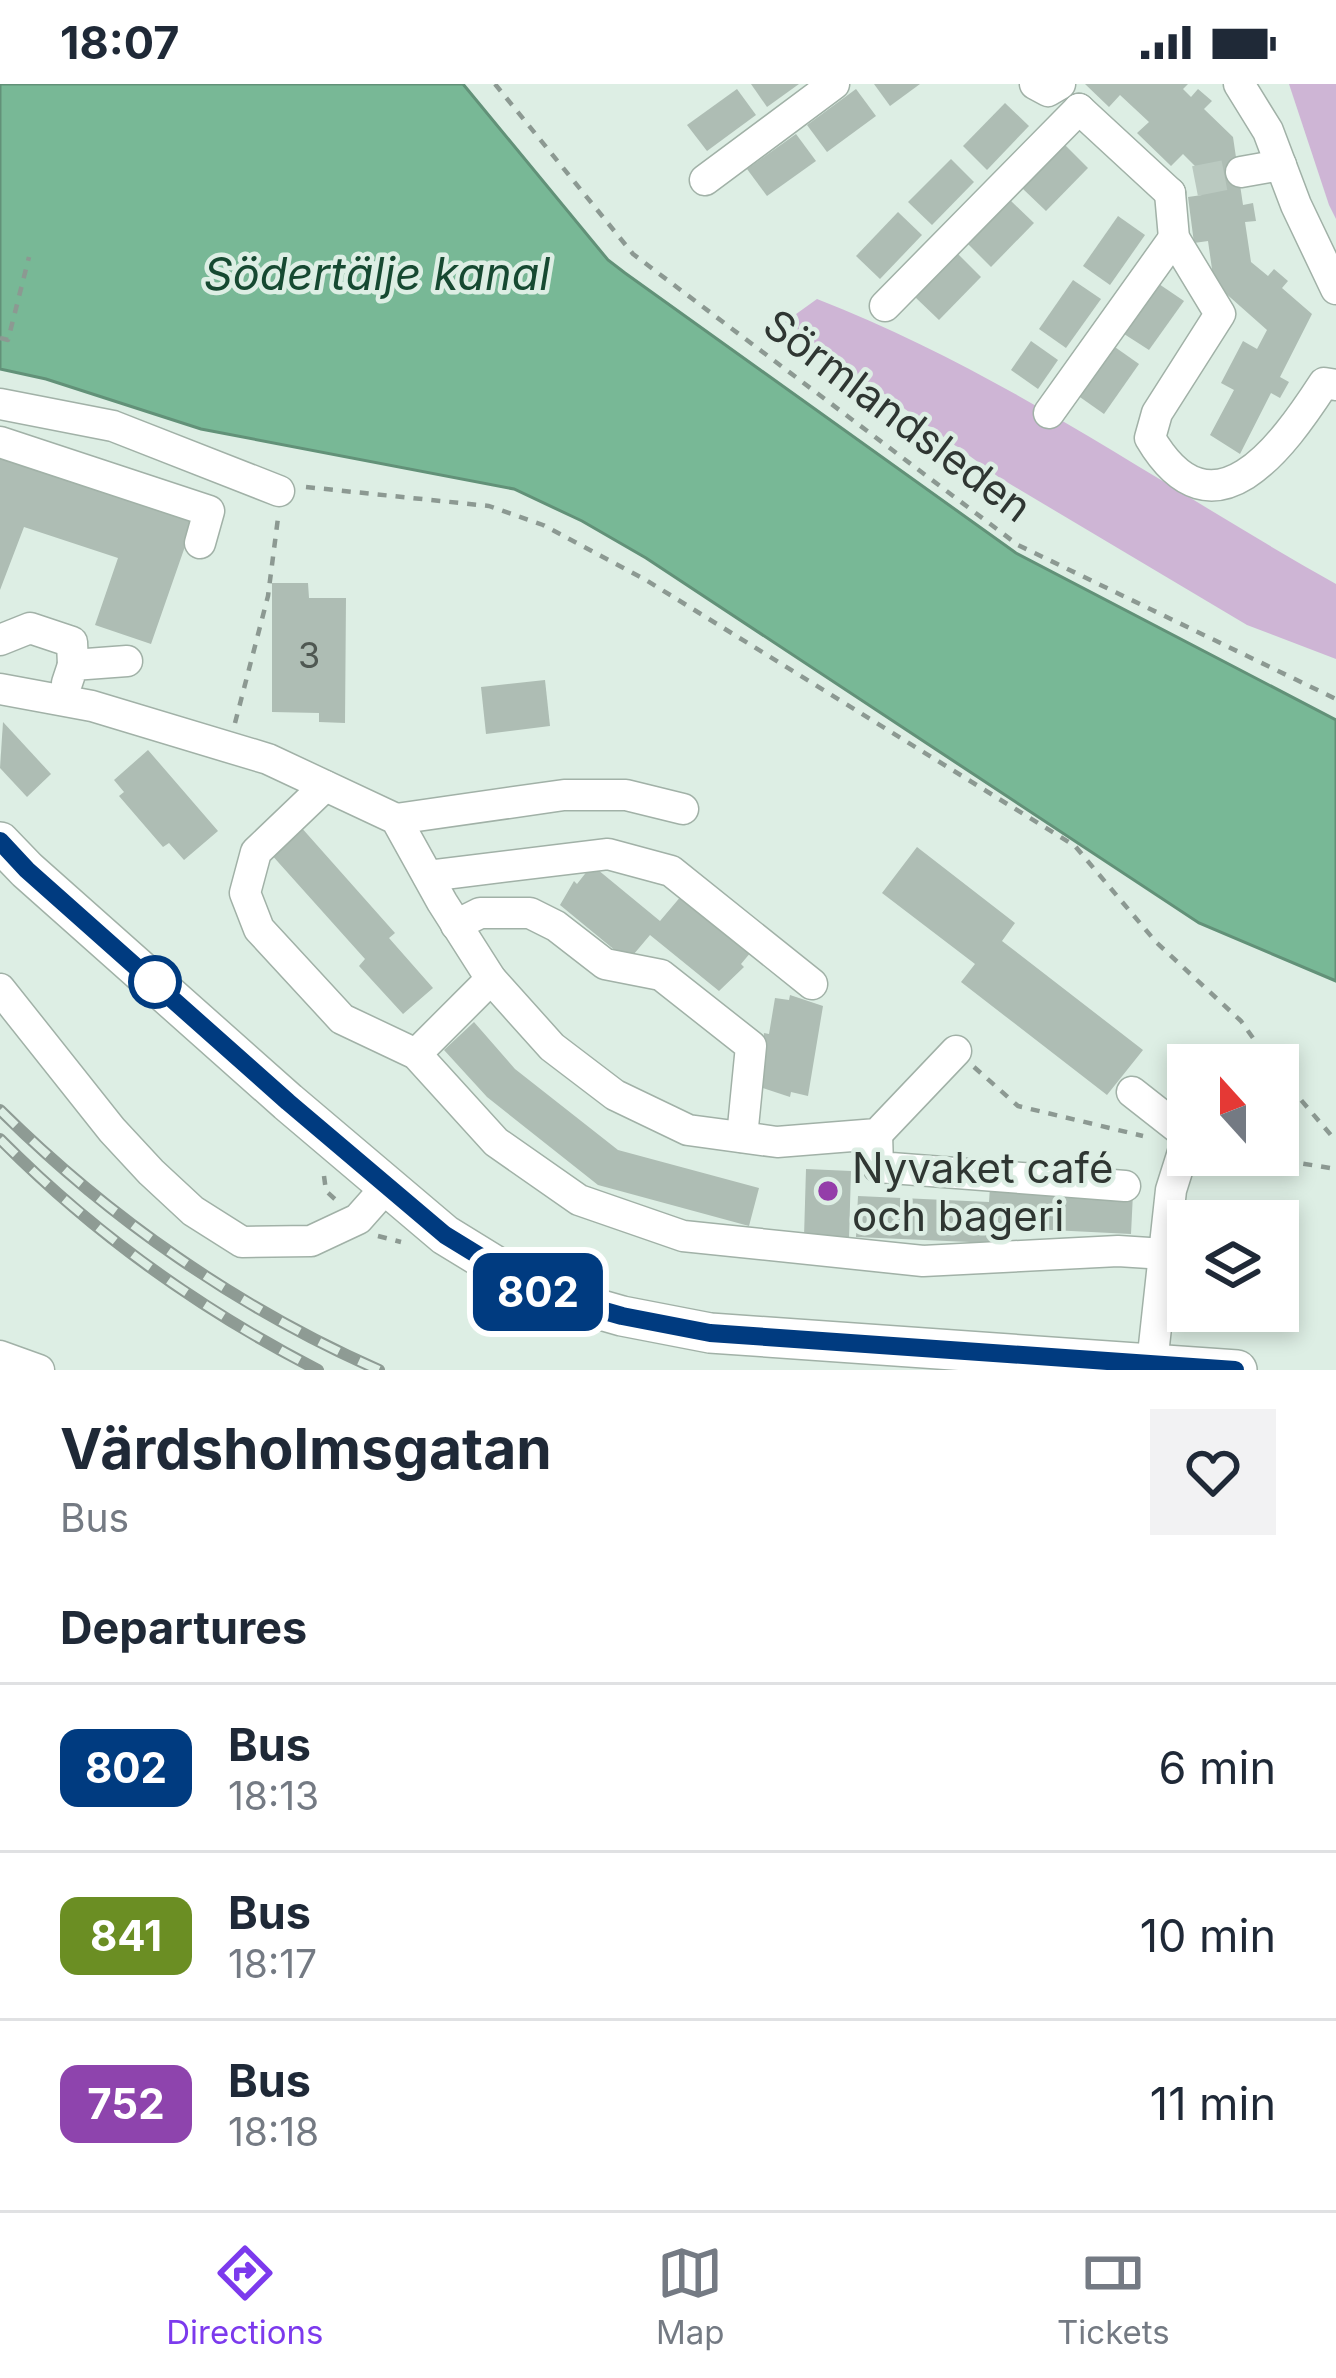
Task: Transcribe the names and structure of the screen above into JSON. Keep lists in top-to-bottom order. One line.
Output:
{"streets":{"path":["Sörmlandsleden"]},"water":["Södertälje kanal"],"places":["Nyvaket café och bageri"],"lines":["bus line 802"],"house_numbers":["3"],"north":"top","page":{"status":"18:07","on_map":"802","heading":[["Värdsholmsgatan","Bus"],"Departures"],"list":[{"mark":"802","name":"Bus","note":"18:13","value":"6 min"},{"mark":"841","name":"Bus","note":"18:17","value":"10 min"},{"mark":"752","name":"Bus","note":"18:18","value":"11 min"}],"tabs":["Directions","Map","Tickets"]}}
